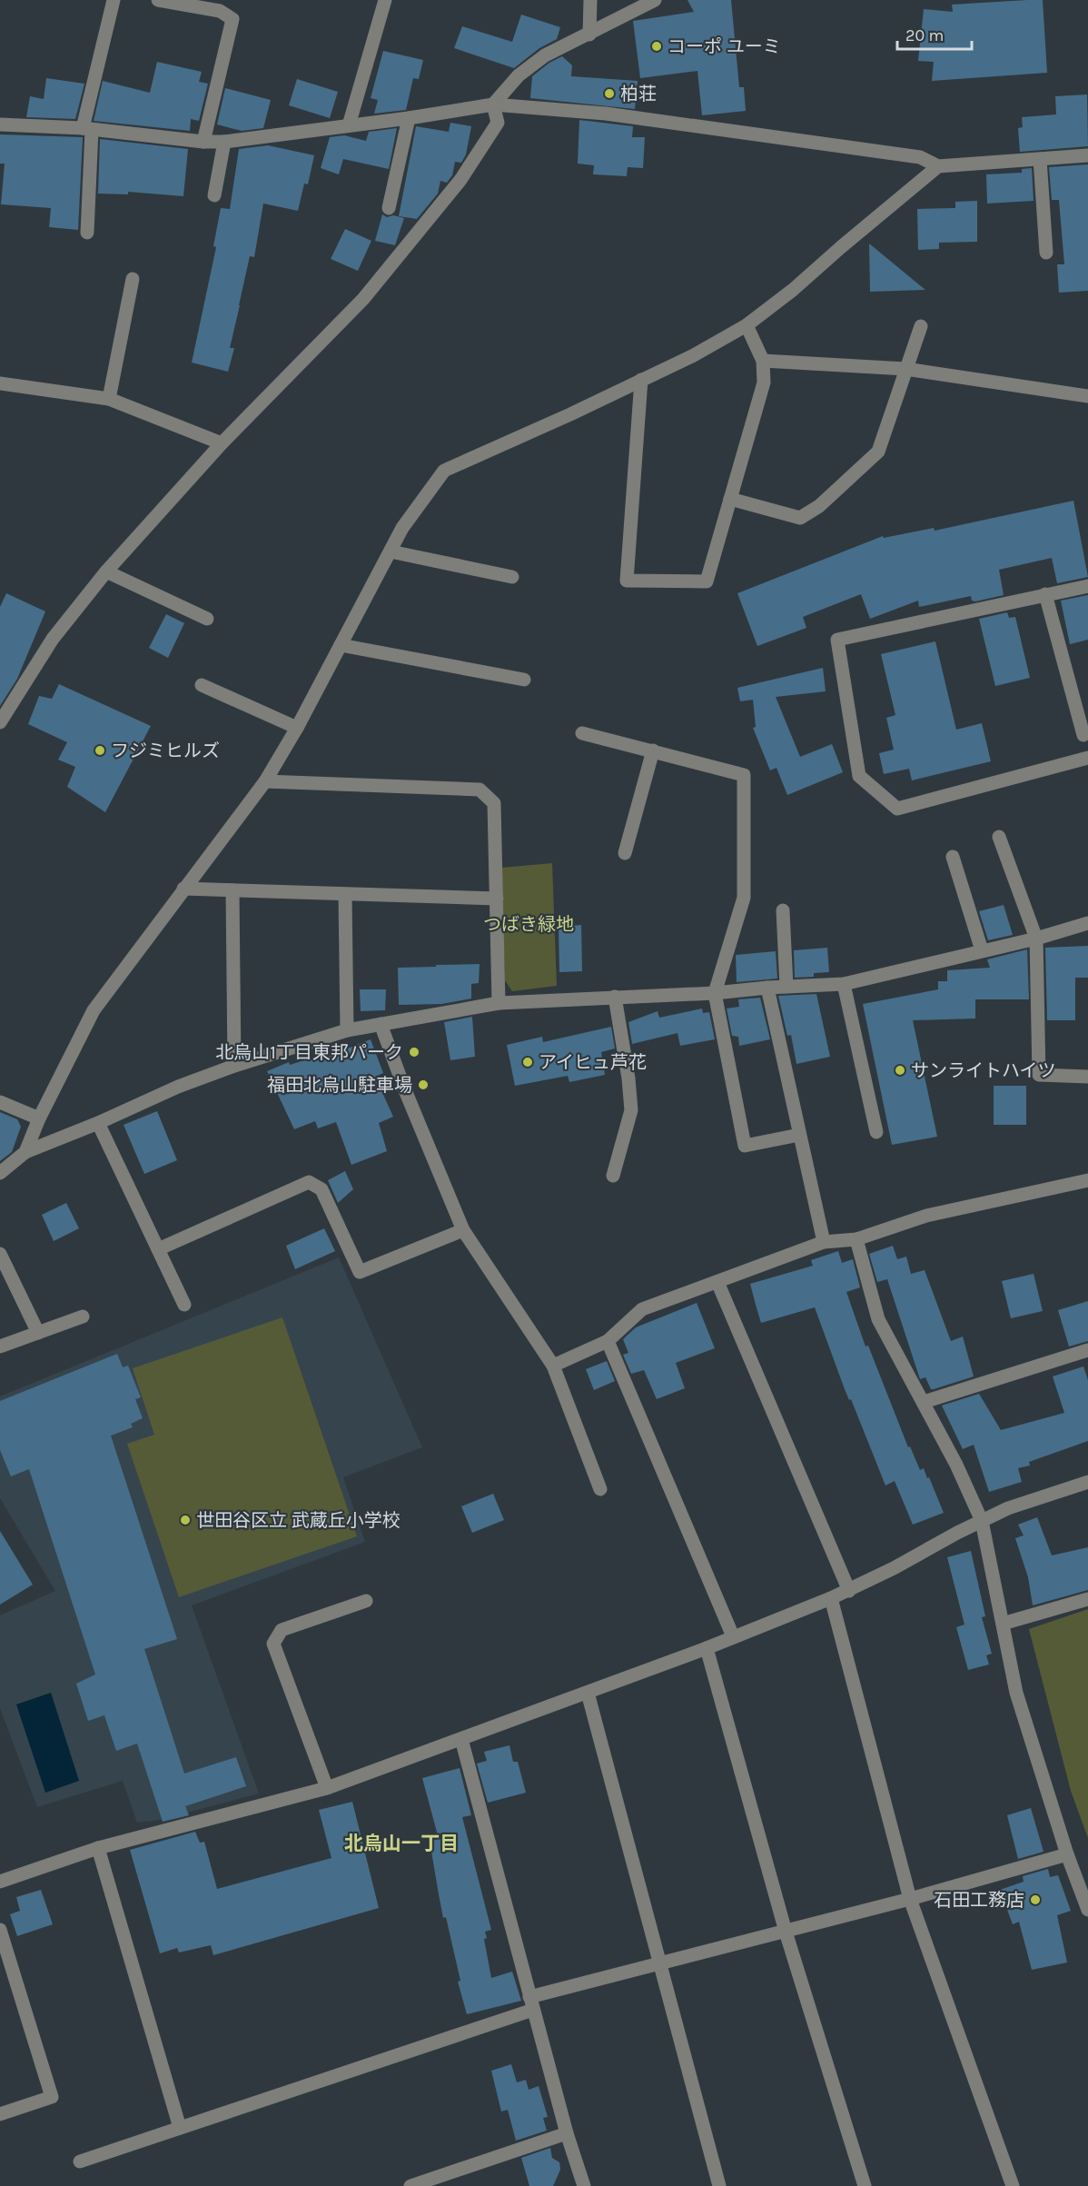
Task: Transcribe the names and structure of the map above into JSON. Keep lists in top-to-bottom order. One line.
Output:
{"districts":["北烏山一丁目"],"parks":["つばき緑地"],"places":["コーポ ユーミ","柏荘","フジミヒルズ","北烏山1丁目東邦パーク","アイヒュ芦花","サンライトハイツ","福田北烏山駐車場","世田谷区立 武蔵丘小学校","石田工務店"],"scale_bar":"20 m"}
